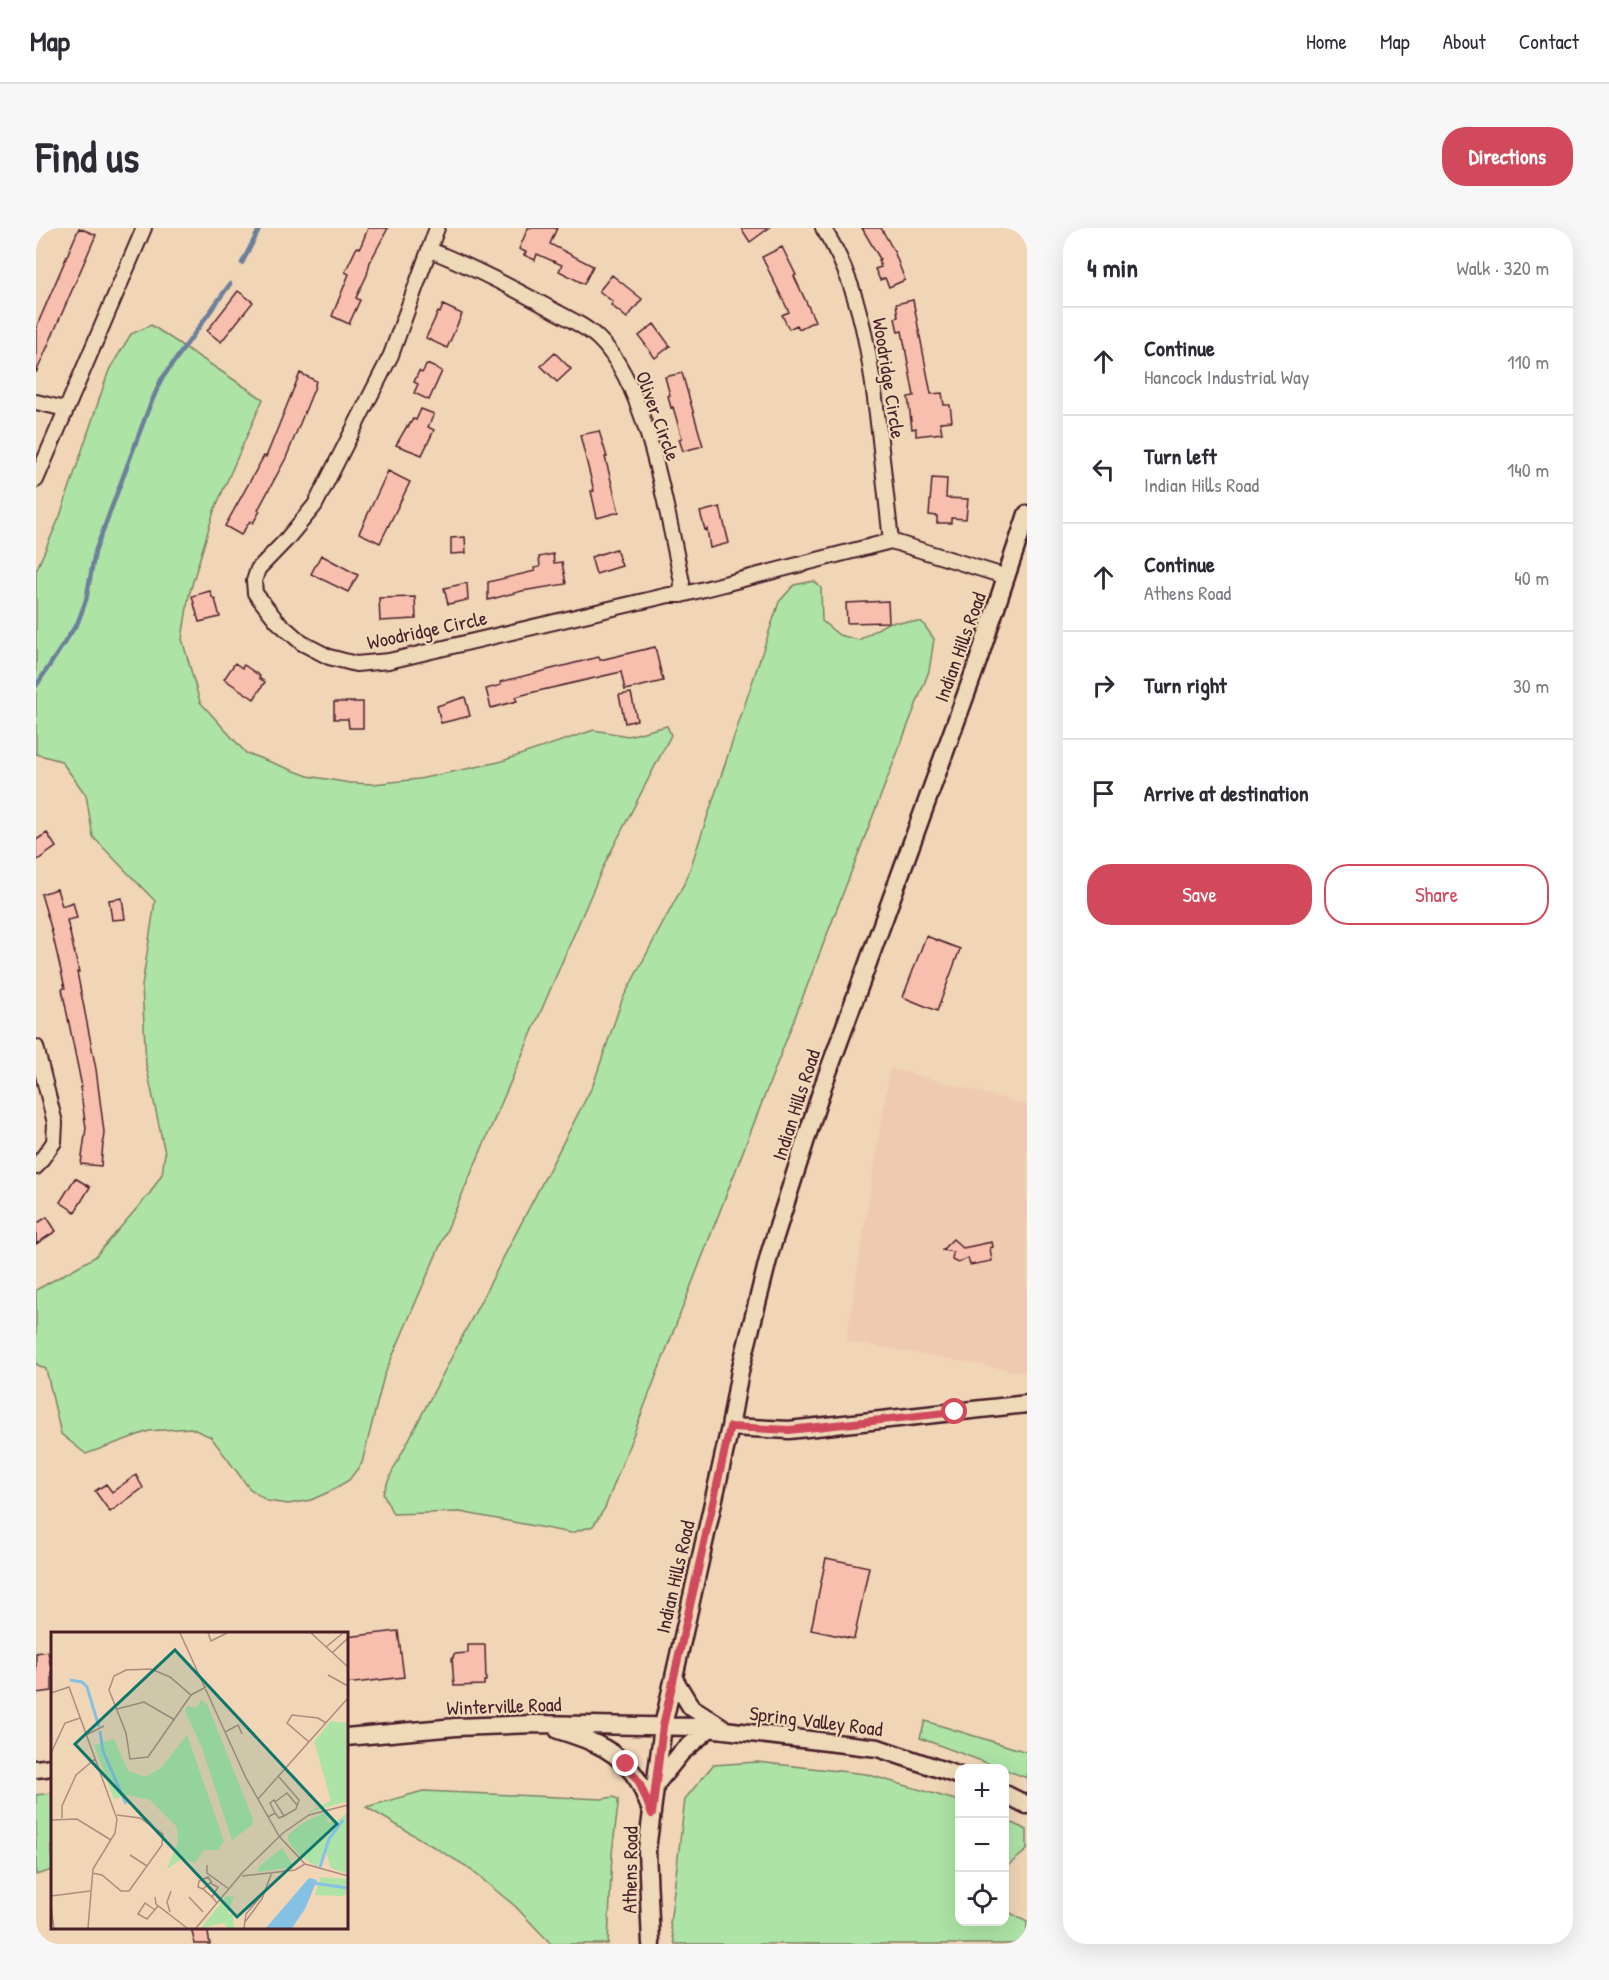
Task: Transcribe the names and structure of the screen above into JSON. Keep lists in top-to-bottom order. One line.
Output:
{"streets":{"street":["Woodridge Circle","Oliver Circle","Indian Hills Road","Winterville Road","Spring Valley Road","Athens Road"]},"crossings":[["Woodridge Circle","Oliver Circle"],["Indian Hills Road","Winterville Road"],["Indian Hills Road","Spring Valley Road"],["Indian Hills Road","Athens Road"],["Winterville Road","Spring Valley Road"],["Winterville Road","Athens Road"],["Spring Valley Road","Athens Road"]],"page":{"header":"Map","nav":["Home","Map","About","Contact"],"buttons":["Directions",["Save","Share"]],"title":"Find us","heading":["4 min","Walk · 320 m"],"list":[["Continue","Hancock Industrial Way","110 m"],["Turn left","Indian Hills Road","140 m"],["Continue","Athens Road","40 m"],["Turn right","30 m"],"Arrive at destination"],"map_buttons":["+","−"]}}
